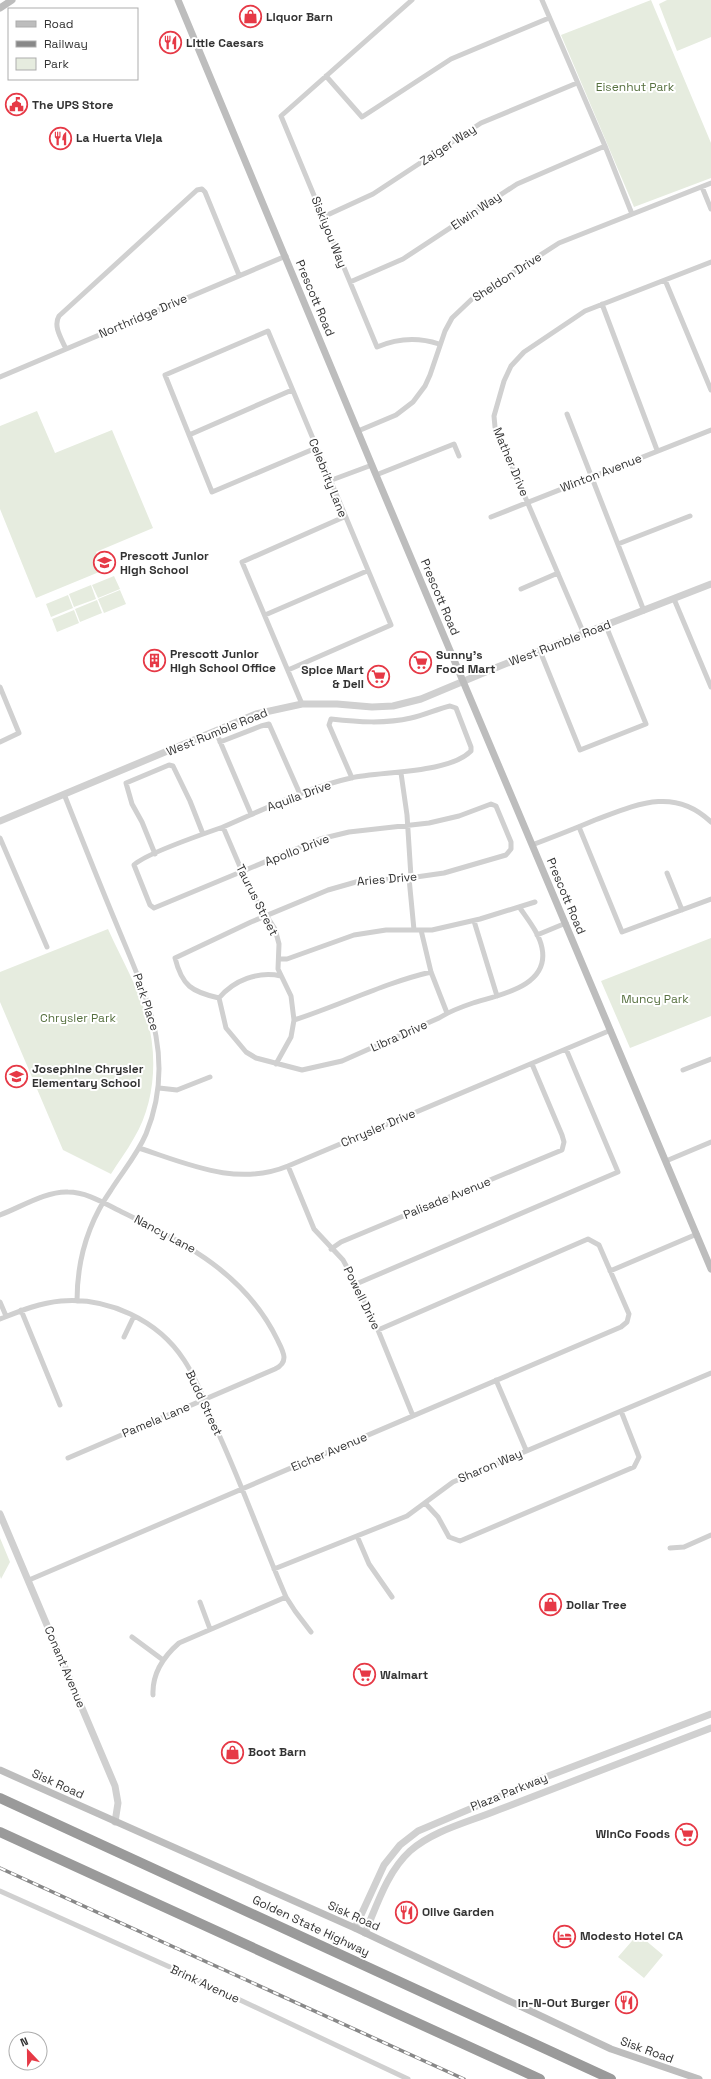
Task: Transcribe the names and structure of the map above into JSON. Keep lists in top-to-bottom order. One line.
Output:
{"streets":{"highway":["Golden State Highway"],"main road":["Prescott Road","Sisk Road"],"street":["Zaiger Way","Elwin Way","Siskiyou Way","Sheldon Drive","Northridge Drive","Mather Drive","Winton Avenue","Celebrity Lane","West Rumble Road","Aquila Drive","Apollo Drive","Aries Drive","Taurus Street","Park Place","Libra Drive","Chrysler Drive","Palisade Avenue","Nancy Lane","Powell Drive","Budd Street","Pamela Lane","Eicher Avenue","Sharon Way","Conant Avenue","Plaza Parkway","Brink Avenue"]},"crossings":[["Zaiger Way","Siskiyou Way"],["Elwin Way","Siskiyou Way"],["Siskiyou Way","Sheldon Drive"],["Sheldon Drive","Prescott Road"],["Prescott Road","Northridge Drive"],["Prescott Road","West Rumble Road"],["Prescott Road","Chrysler Drive"],["Mather Drive","Winton Avenue"],["Mather Drive","West Rumble Road"],["West Rumble Road","Park Place"],["Aquila Drive","Apollo Drive"],["Aquila Drive","Taurus Street"],["Apollo Drive","Aries Drive"],["Apollo Drive","Taurus Street"],["Aries Drive","Taurus Street"],["Aries Drive","Libra Drive"],["Taurus Street","Libra Drive"],["Park Place","Chrysler Drive"],["Park Place","Nancy Lane"],["Park Place","Budd Street"],["Chrysler Drive","Palisade Avenue"],["Chrysler Drive","Powell Drive"],["Palisade Avenue","Powell Drive"],["Nancy Lane","Pamela Lane"],["Powell Drive","Eicher Avenue"],["Budd Street","Pamela Lane"],["Budd Street","Eicher Avenue"],["Budd Street","Sharon Way"],["Eicher Avenue","Conant Avenue"],["Conant Avenue","Sisk Road"],["Sisk Road","Plaza Parkway"]],"parks":["Eisenhut Park","Muncy Park","Chrysler Park"],"places":{"shop":["Liquor Barn","Dollar Tree","Boot Barn"],"restaurant":["Little Caesars","La Huerta Vieja","Olive Garden","In-N-Out Burger"],"public building":["The UPS Store"],"school or university":["Prescott Junior High School","Josephine Chrysler Elementary School"],"building":["Prescott Junior High School Office"],"supermarket":["Sunny's Food Mart","Spice Mart & Deli","Walmart","WinCo Foods"],"hotel":["Modesto Hotel CA"]},"legend":["Road","Railway","Park"],"north":"top"}
